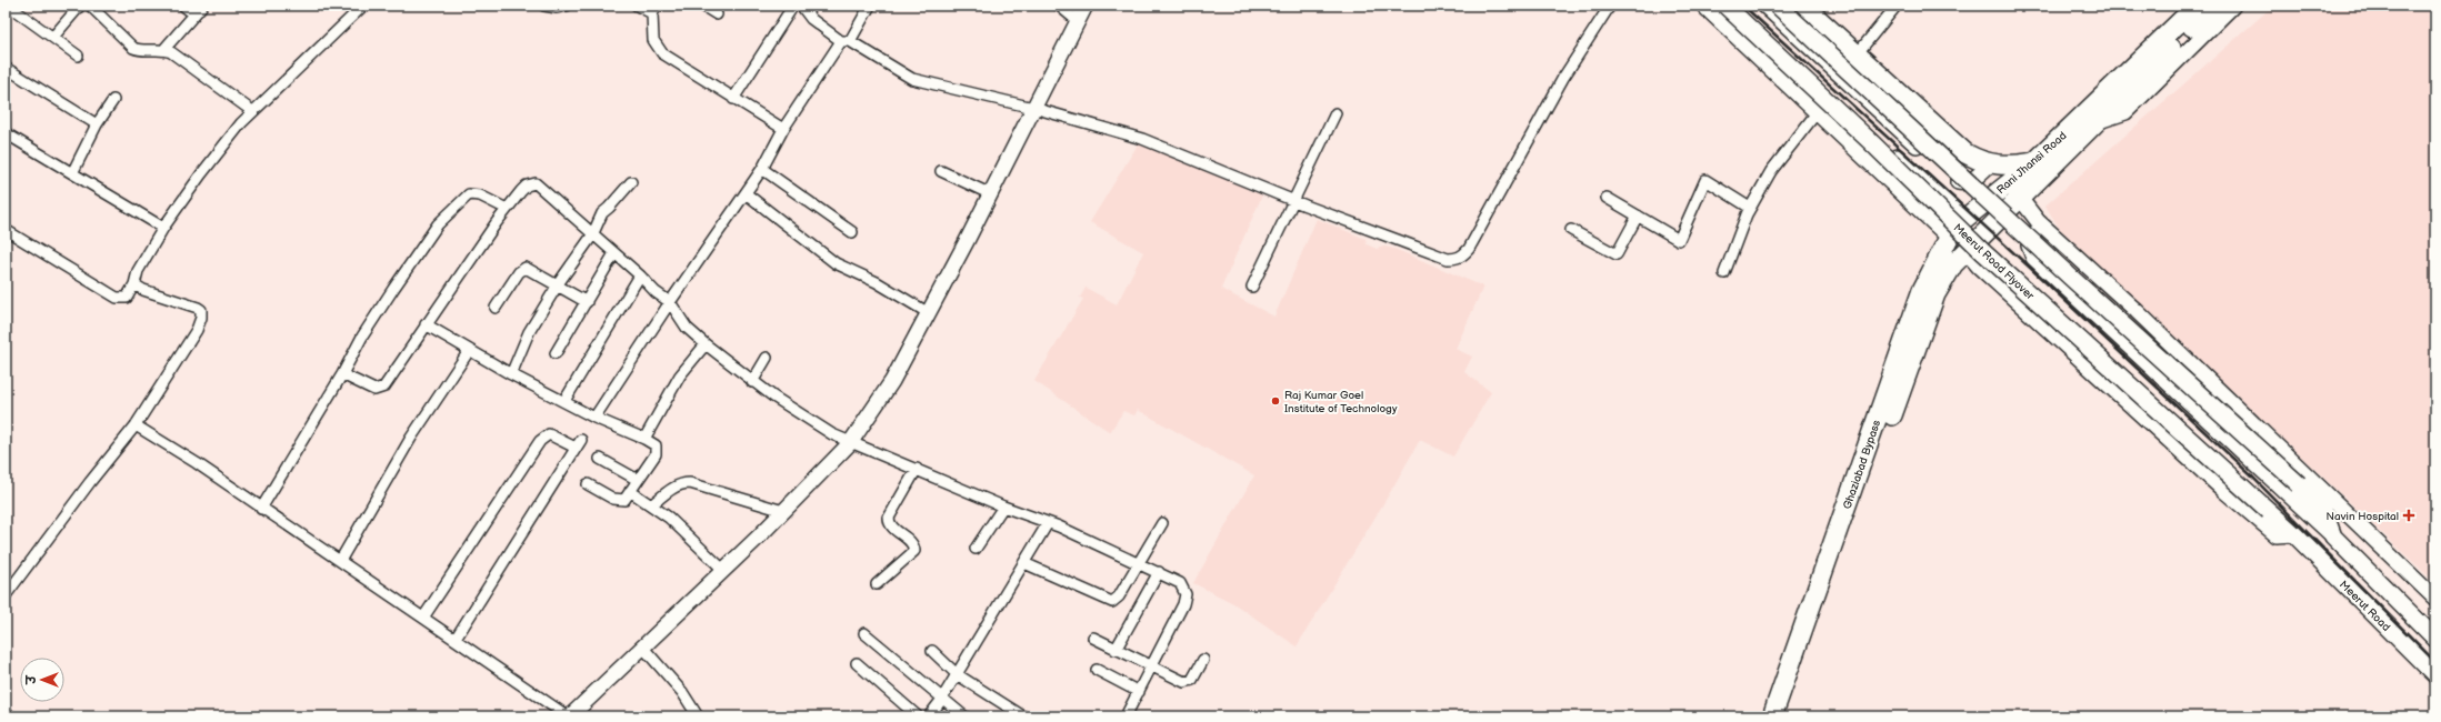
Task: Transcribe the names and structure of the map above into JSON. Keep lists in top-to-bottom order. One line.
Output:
{"streets":{"highway":["Rani Jhansi Road","Ghaziabad Bypass"],"main road":["Meerut Road Flyover","Meerut Road"]},"crossings":[["Rani Jhansi Road","Ghaziabad Bypass"],["Meerut Road Flyover","Meerut Road"]],"places":{"other":["Raj Kumar Goel Institute of Technology"],"health":["Navin Hospital"]},"north":"left"}
